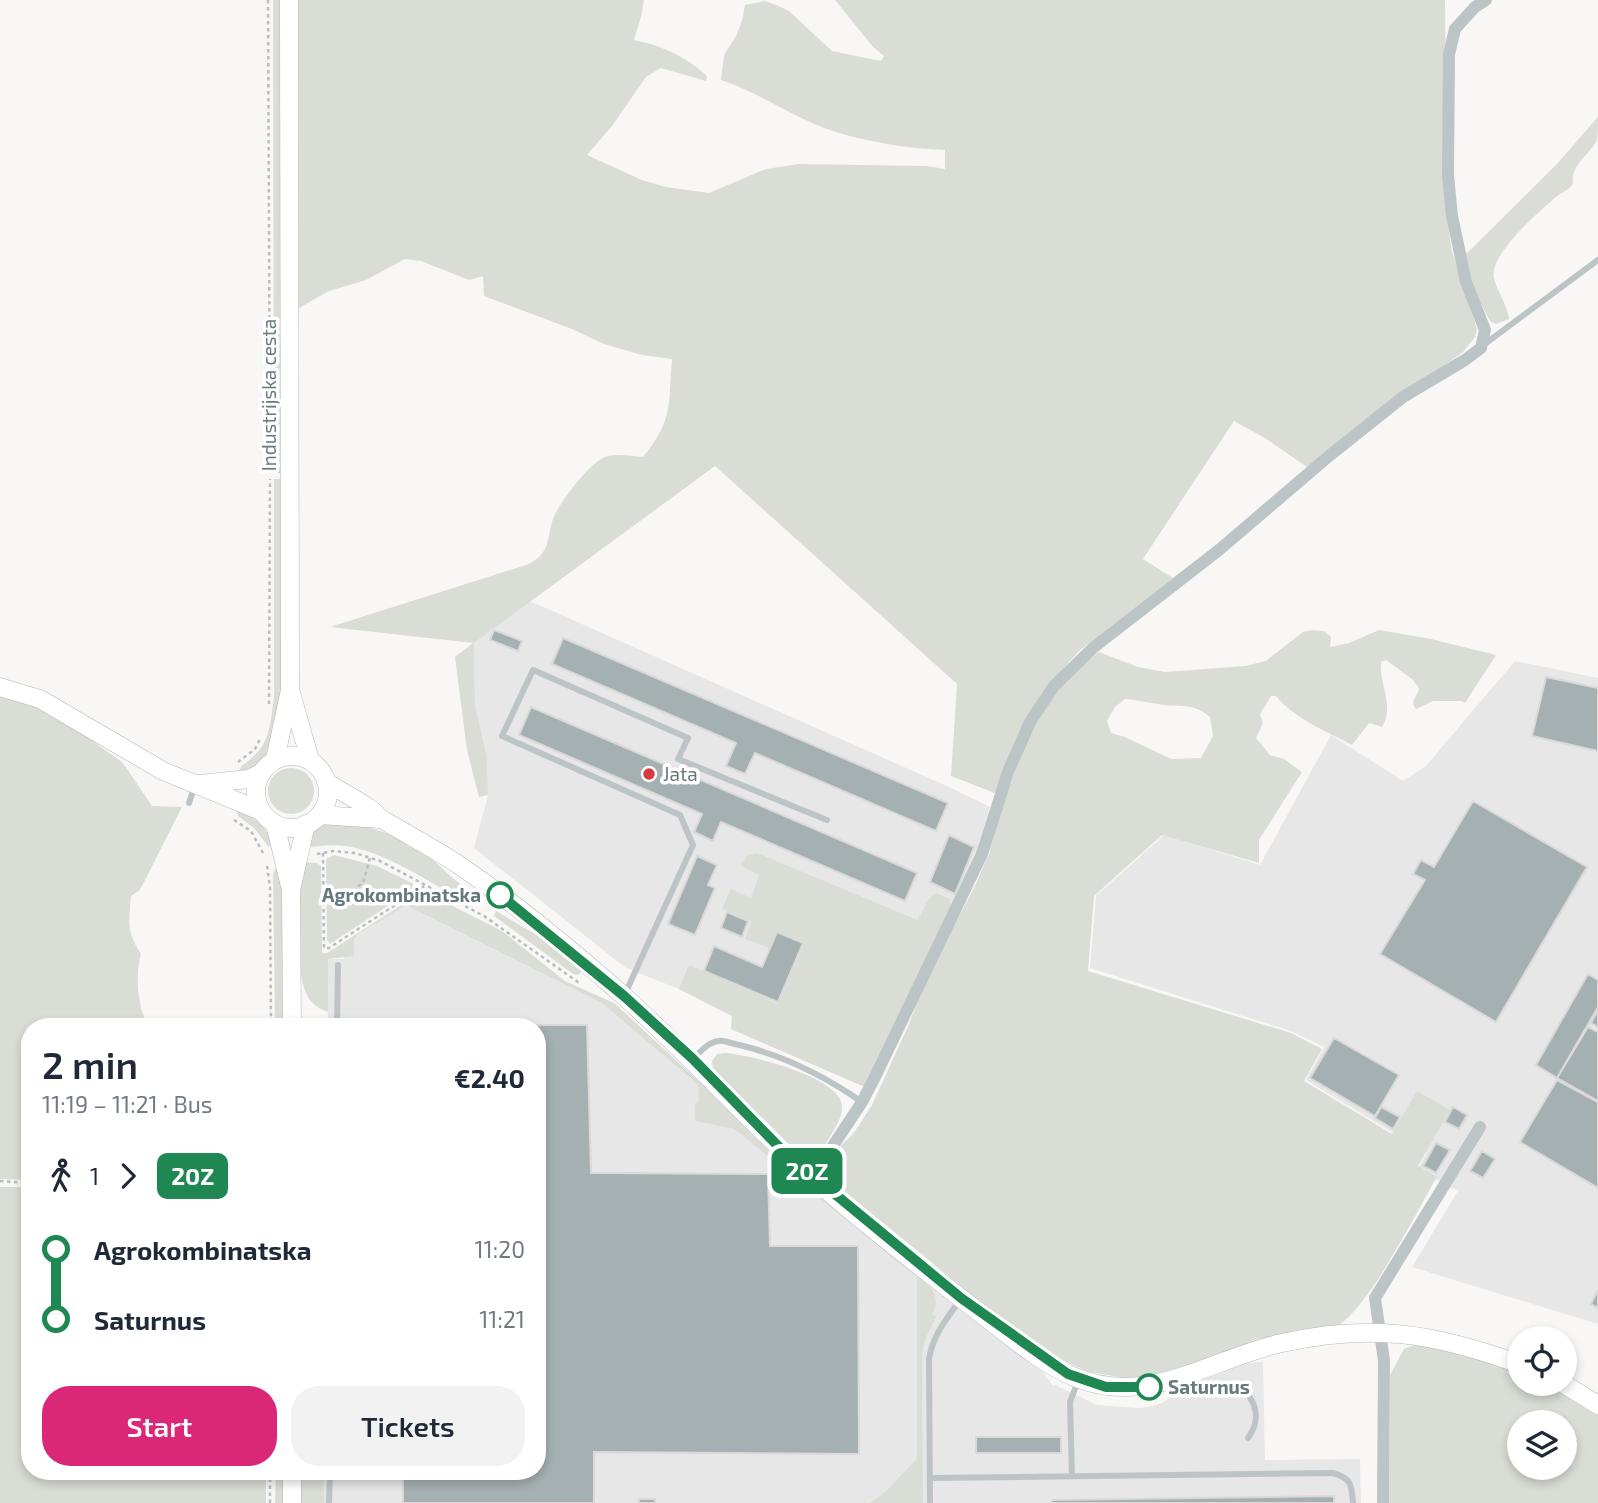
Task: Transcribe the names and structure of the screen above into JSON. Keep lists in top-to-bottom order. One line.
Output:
{"streets":{"street":["Industrijska cesta"]},"places":["Jata","Agrokombinatska","Saturnus"],"lines":["bus line 20Z"],"page":{"on_map":"20Z","heading":["2 min","11:19 – 11:21 · Bus","€2.40"],"legs":["1","20Z"],"list":[{"name":"Agrokombinatska","value":"11:20"},{"name":"Saturnus","value":"11:21"}],"buttons":["Start","Tickets"]}}
